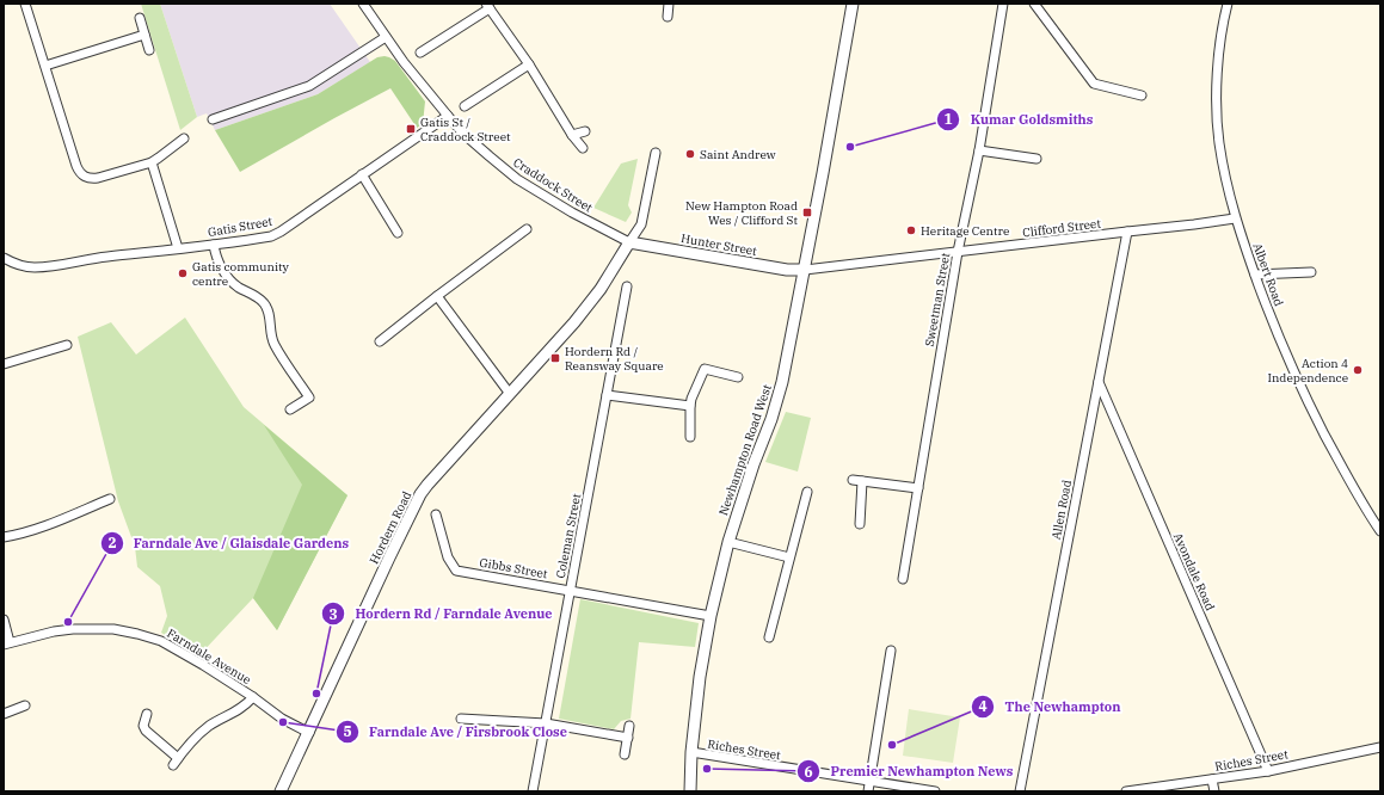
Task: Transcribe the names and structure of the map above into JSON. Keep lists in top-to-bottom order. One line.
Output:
{"streets":{"street":["Craddock Street","Gatis Street","Clifford Street","Hunter Street","Albert Road","Sweetman Street","Newhampton Road West","Allen Road","Hordern Road","Coleman Street","Gibbs Street","Avondale Road","Farndale Avenue","Riches Street"]},"crossings":[["Craddock Street","Gatis Street"],["Craddock Street","Hunter Street"],["Craddock Street","Hordern Road"],["Clifford Street","Hunter Street"],["Clifford Street","Albert Road"],["Clifford Street","Sweetman Street"],["Clifford Street","Newhampton Road West"],["Clifford Street","Allen Road"],["Hunter Street","Newhampton Road West"],["Hunter Street","Hordern Road"],["Newhampton Road West","Gibbs Street"],["Newhampton Road West","Riches Street"],["Allen Road","Avondale Road"],["Hordern Road","Farndale Avenue"],["Coleman Street","Gibbs Street"],["Avondale Road","Riches Street"]],"places":{"transit":["Gatis St / Craddock Street","New Hampton Road Wes / Clifford St","Hordern Rd / Reansway Square"],"other":["Kumar Goldsmiths","Saint Andrew","Heritage Centre","Gatis community centre","Action 4 Independence","Farndale Ave / Glaisdale Gardens","Hordern Rd / Farndale Avenue","Farndale Ave / Firsbrook Close","The Newhampton","Premier Newhampton News"]}}
